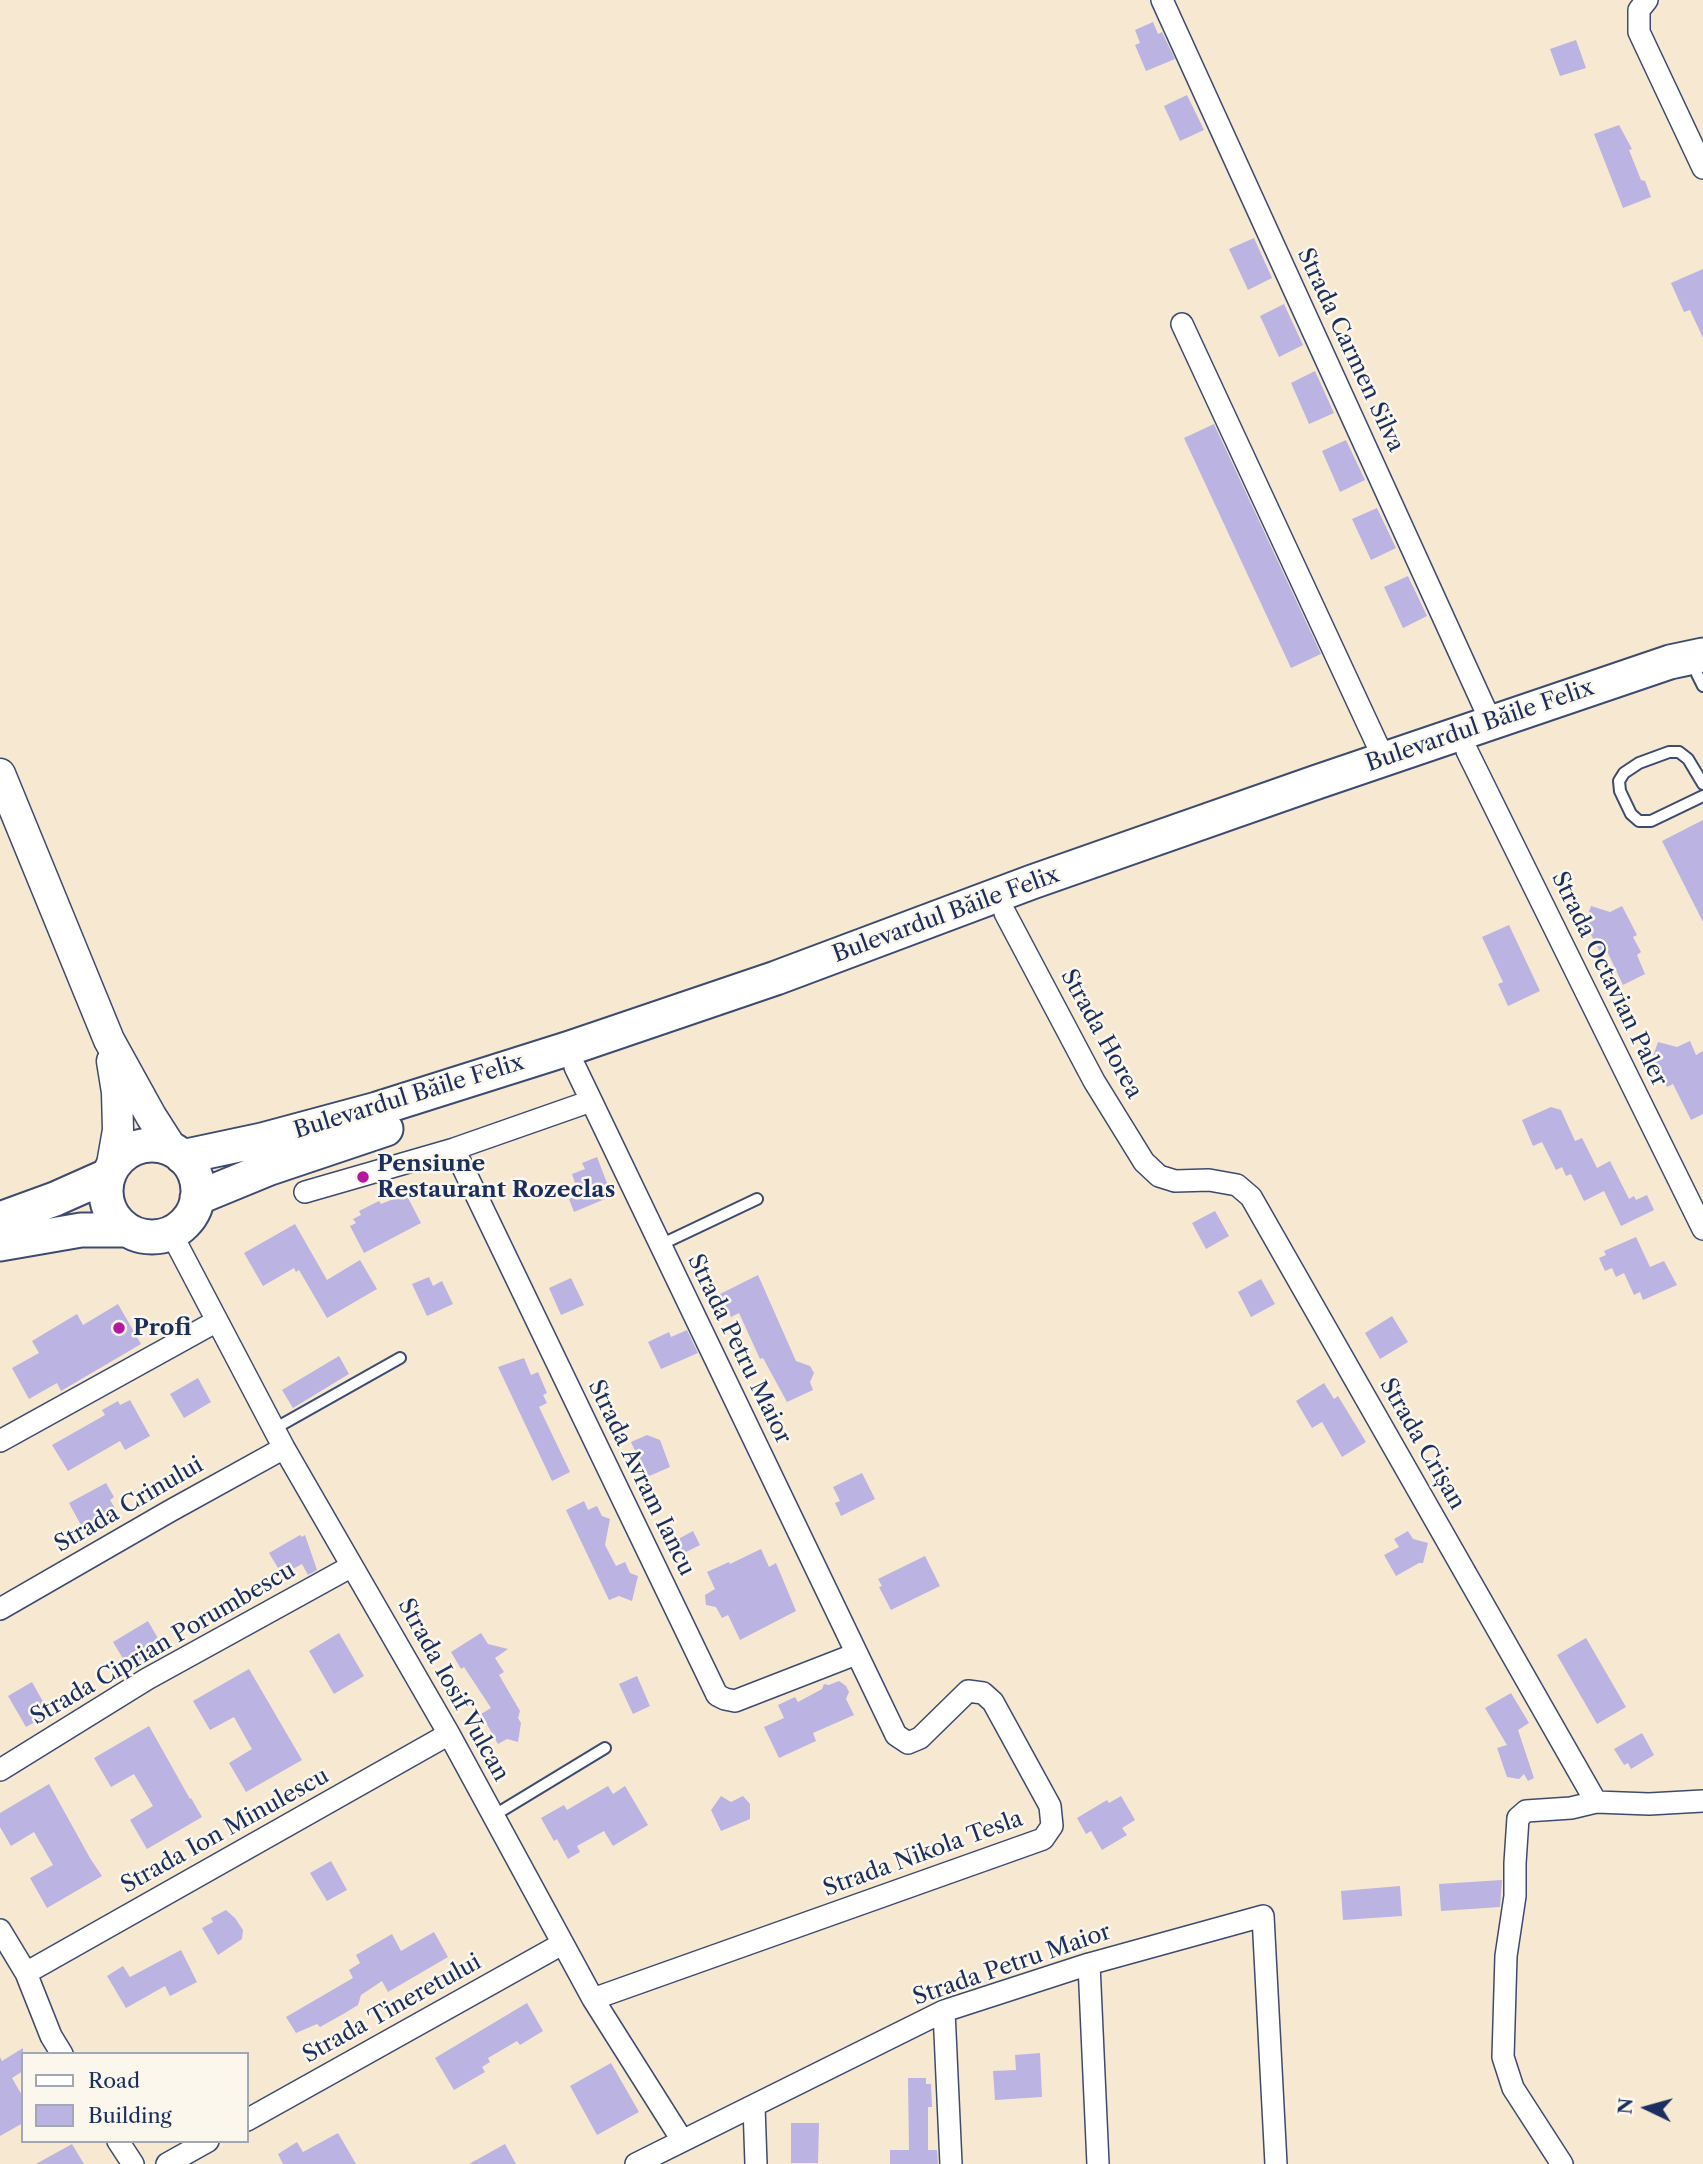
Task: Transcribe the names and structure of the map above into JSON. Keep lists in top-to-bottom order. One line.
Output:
{"streets":{"main road":["Bulevardul Băile Felix"],"street":["Strada Carmen Silva","Strada Octavian Paler","Strada Horea","Strada Petru Maior","Strada Crișan","Strada Avram Iancu","Strada Crinului","Strada Ciprian Porumbescu","Strada Iosif Vulcan","Strada Ion Minulescu","Strada Nikola Tesla","Strada Tineretului"]},"crossings":[["Strada Carmen Silva","Bulevardul Băile Felix"],["Bulevardul Băile Felix","Strada Octavian Paler"],["Bulevardul Băile Felix","Strada Horea"],["Bulevardul Băile Felix","Strada Petru Maior"],["Bulevardul Băile Felix","Strada Iosif Vulcan"],["Strada Horea","Strada Crișan"],["Strada Petru Maior","Strada Avram Iancu"],["Strada Petru Maior","Strada Iosif Vulcan"],["Strada Petru Maior","Strada Nikola Tesla"],["Strada Avram Iancu","Strada Nikola Tesla"],["Strada Crinului","Strada Iosif Vulcan"],["Strada Ciprian Porumbescu","Strada Iosif Vulcan"],["Strada Iosif Vulcan","Strada Ion Minulescu"],["Strada Iosif Vulcan","Strada Nikola Tesla"],["Strada Iosif Vulcan","Strada Tineretului"]],"places":["Pensiune Restaurant Rozeclas","Profi"],"legend":["Road","Building"],"north":"left"}
